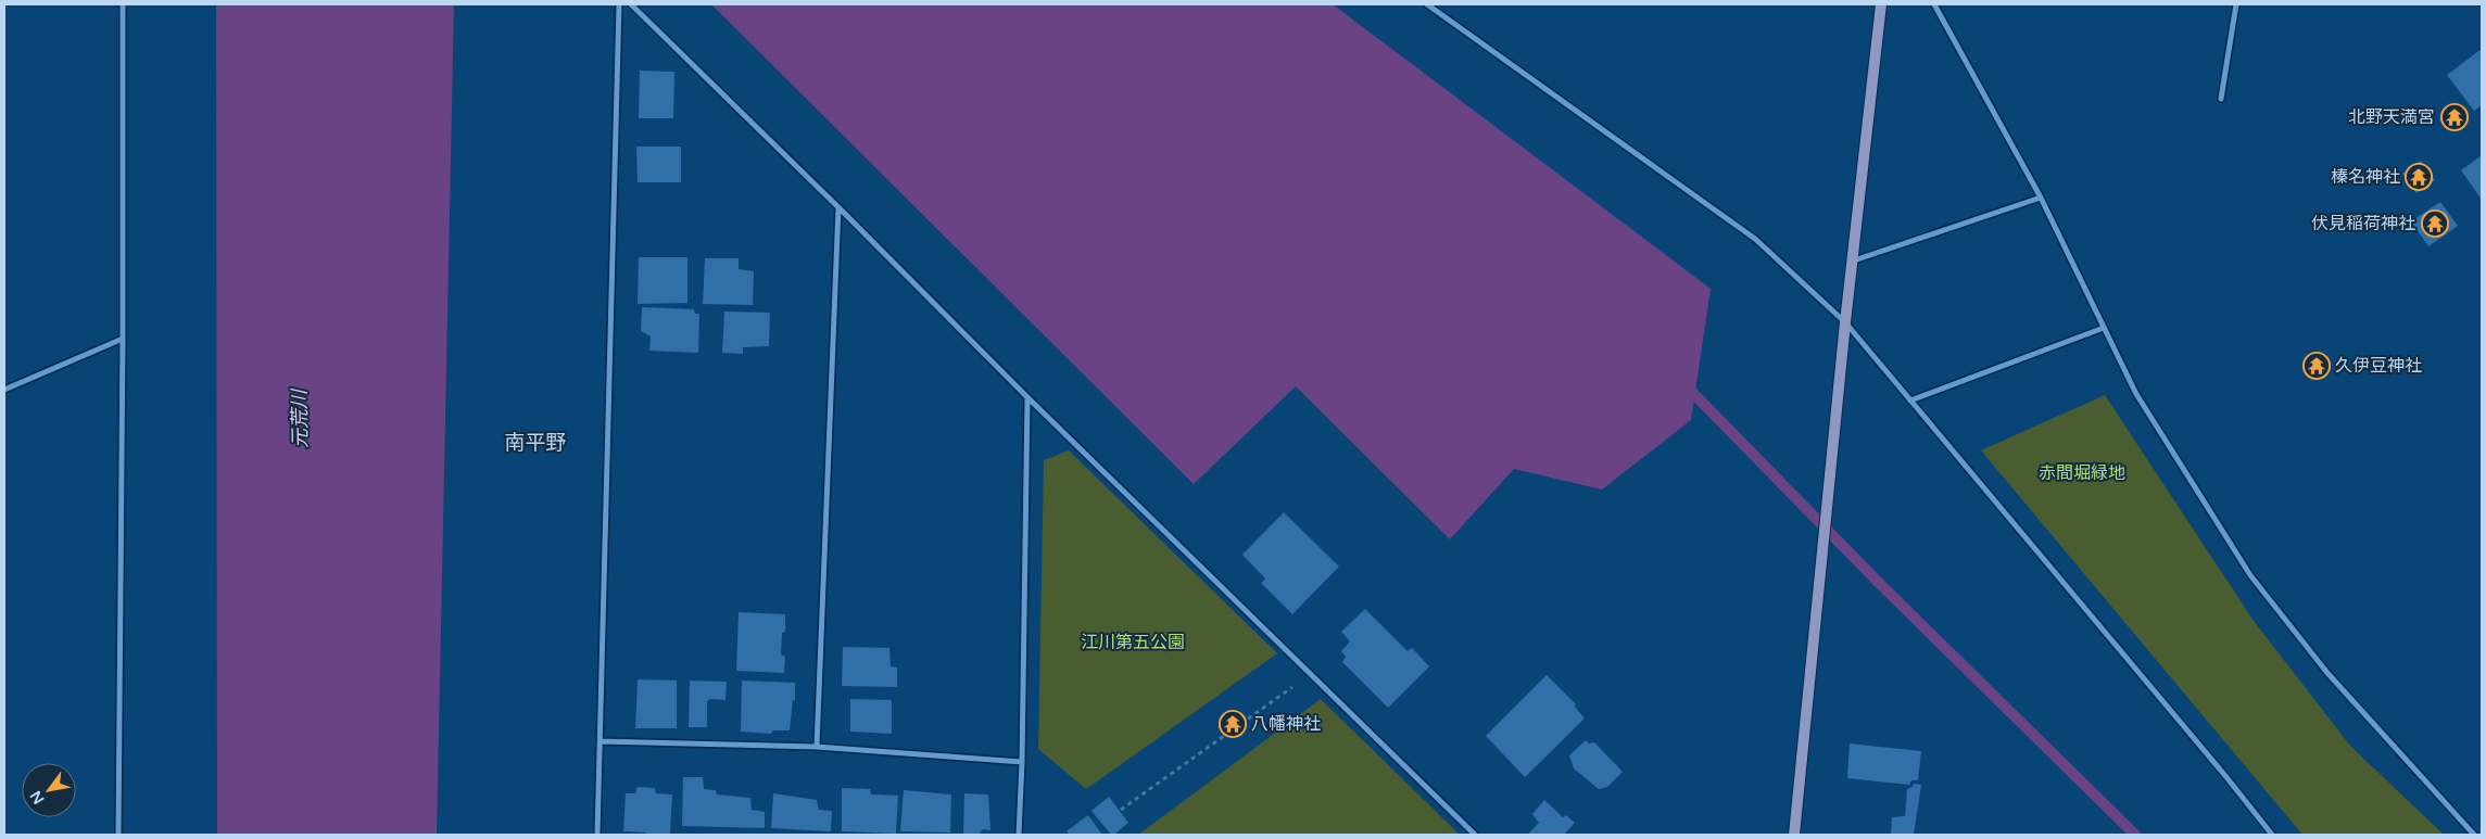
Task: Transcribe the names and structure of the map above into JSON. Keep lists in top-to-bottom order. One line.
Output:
{"districts":["南平野"],"water":["元荒川"],"parks":["赤間堀緑地","江川第五公園"],"places":{"temple":["北野天満宮","榛名神社","伏見稲荷神社","久伊豆神社","八幡神社"]},"north":"bottom left"}
